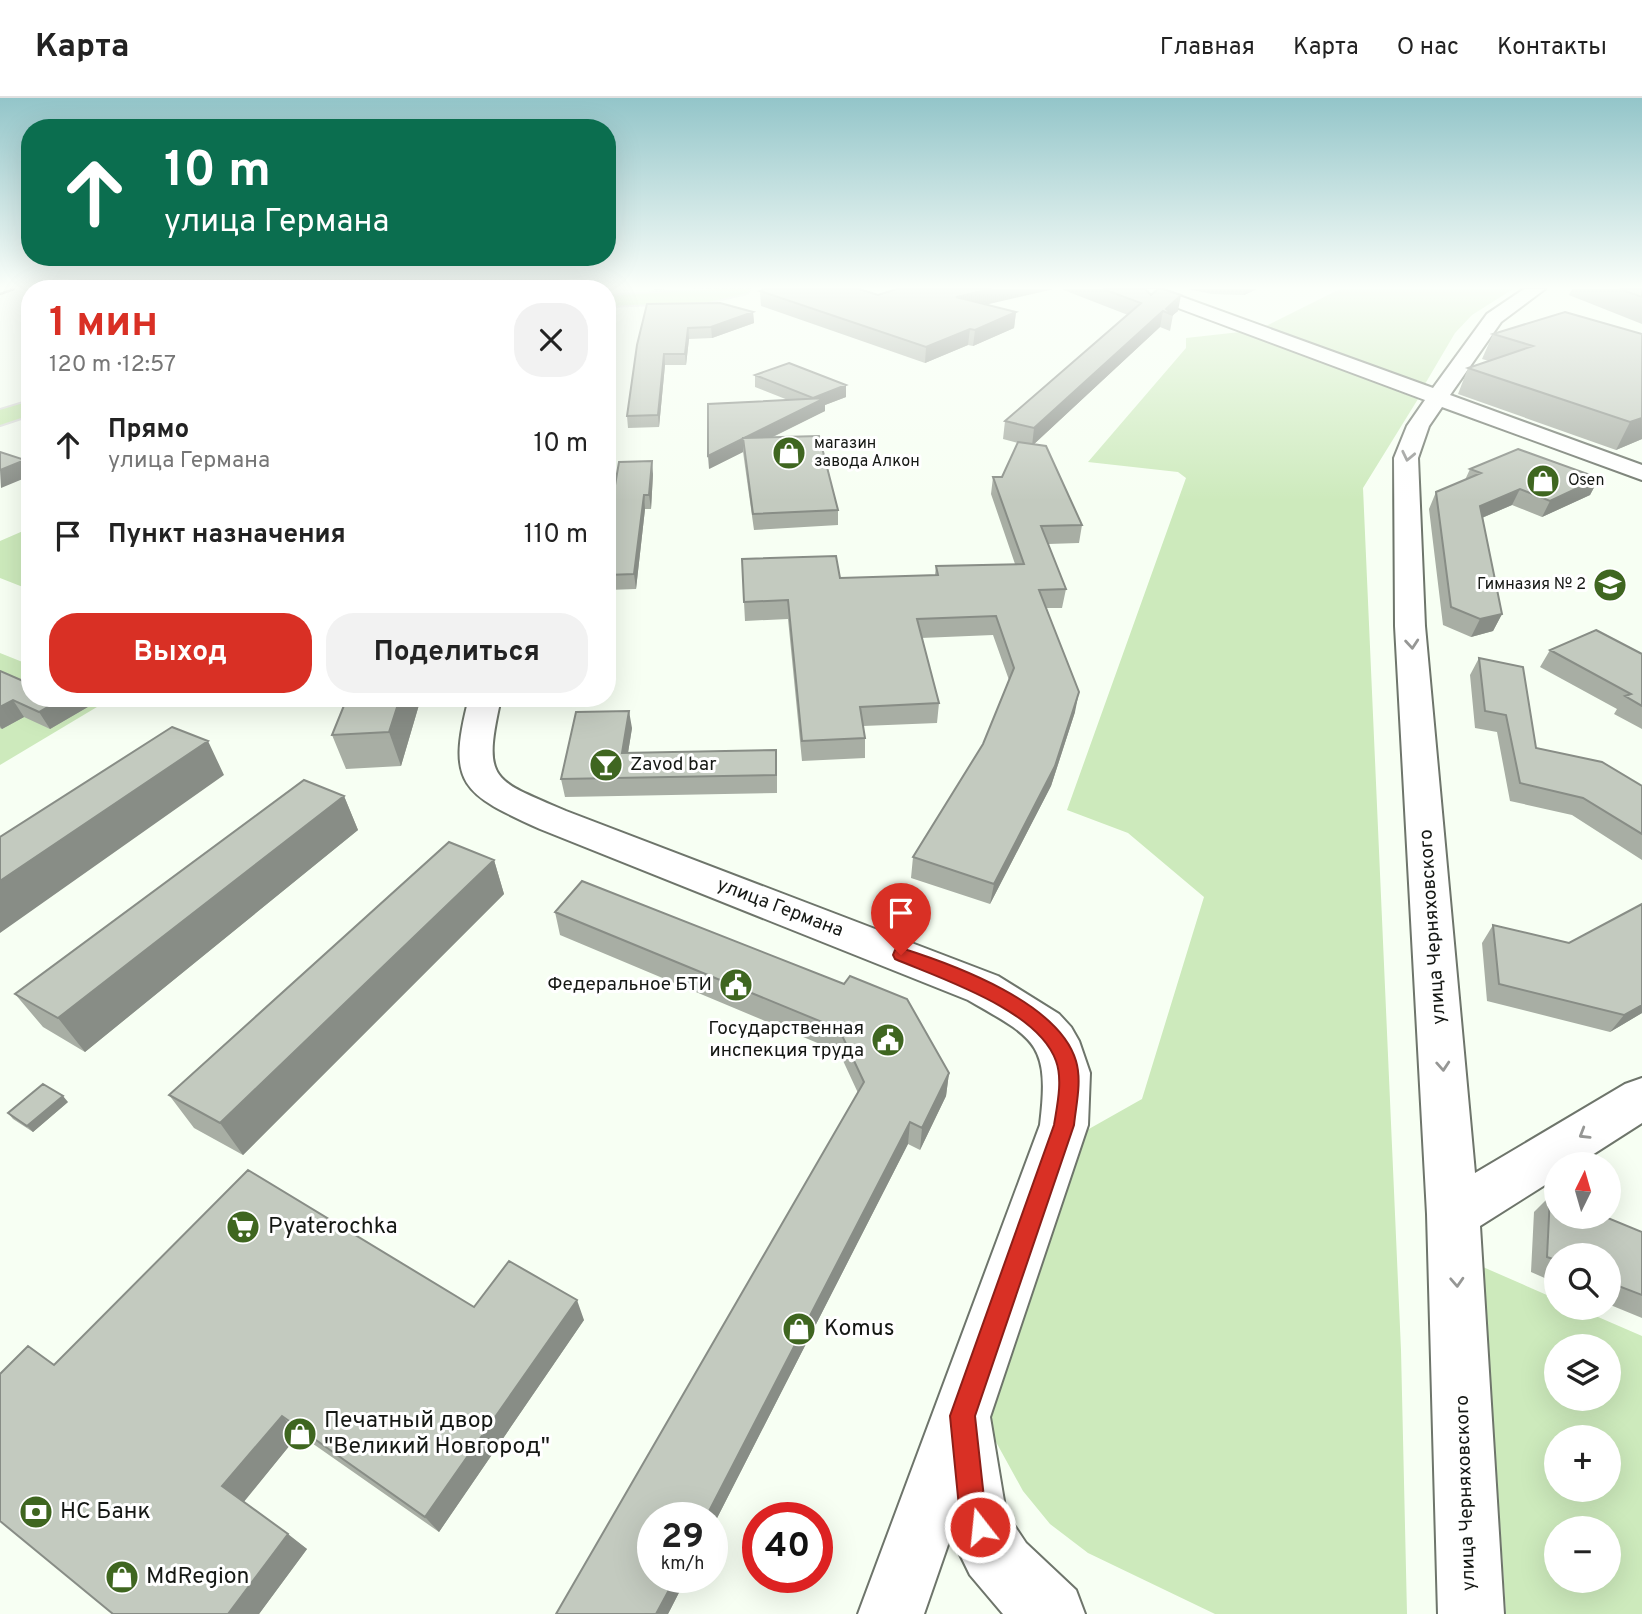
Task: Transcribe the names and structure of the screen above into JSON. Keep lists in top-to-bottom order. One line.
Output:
{"streets":{"street":["улица Германа","улица Черняховского"]},"one_way":["улица Черняховского"],"places":{"shop":["магазин завода Алкон","Osen","Komus","Печатный двор \"Великий Новгород\"","MdRegion"],"school or university":["Гимназия № 2"],"bar":["Zavod bar"],"public building":["Федеральное БТИ","Государственная инспекция труда"],"supermarket":["Pyaterochka"],"bank":["НС Банк"]},"north":"top","page":{"header":"Карта","nav":["Главная","Карта","О нас","Контакты"],"turn":["10 m","улица Германа"],"heading":["1 мин","120 m · 12:57"],"list":[{"name":"Прямо","note":"улица Германа","value":"10 m"},{"name":"Пункт назначения","value":"110 m"}],"buttons":["Выход","Поделиться"],"map_buttons":["+","−"],"speed":"29 km/h","limit":"40"}}
